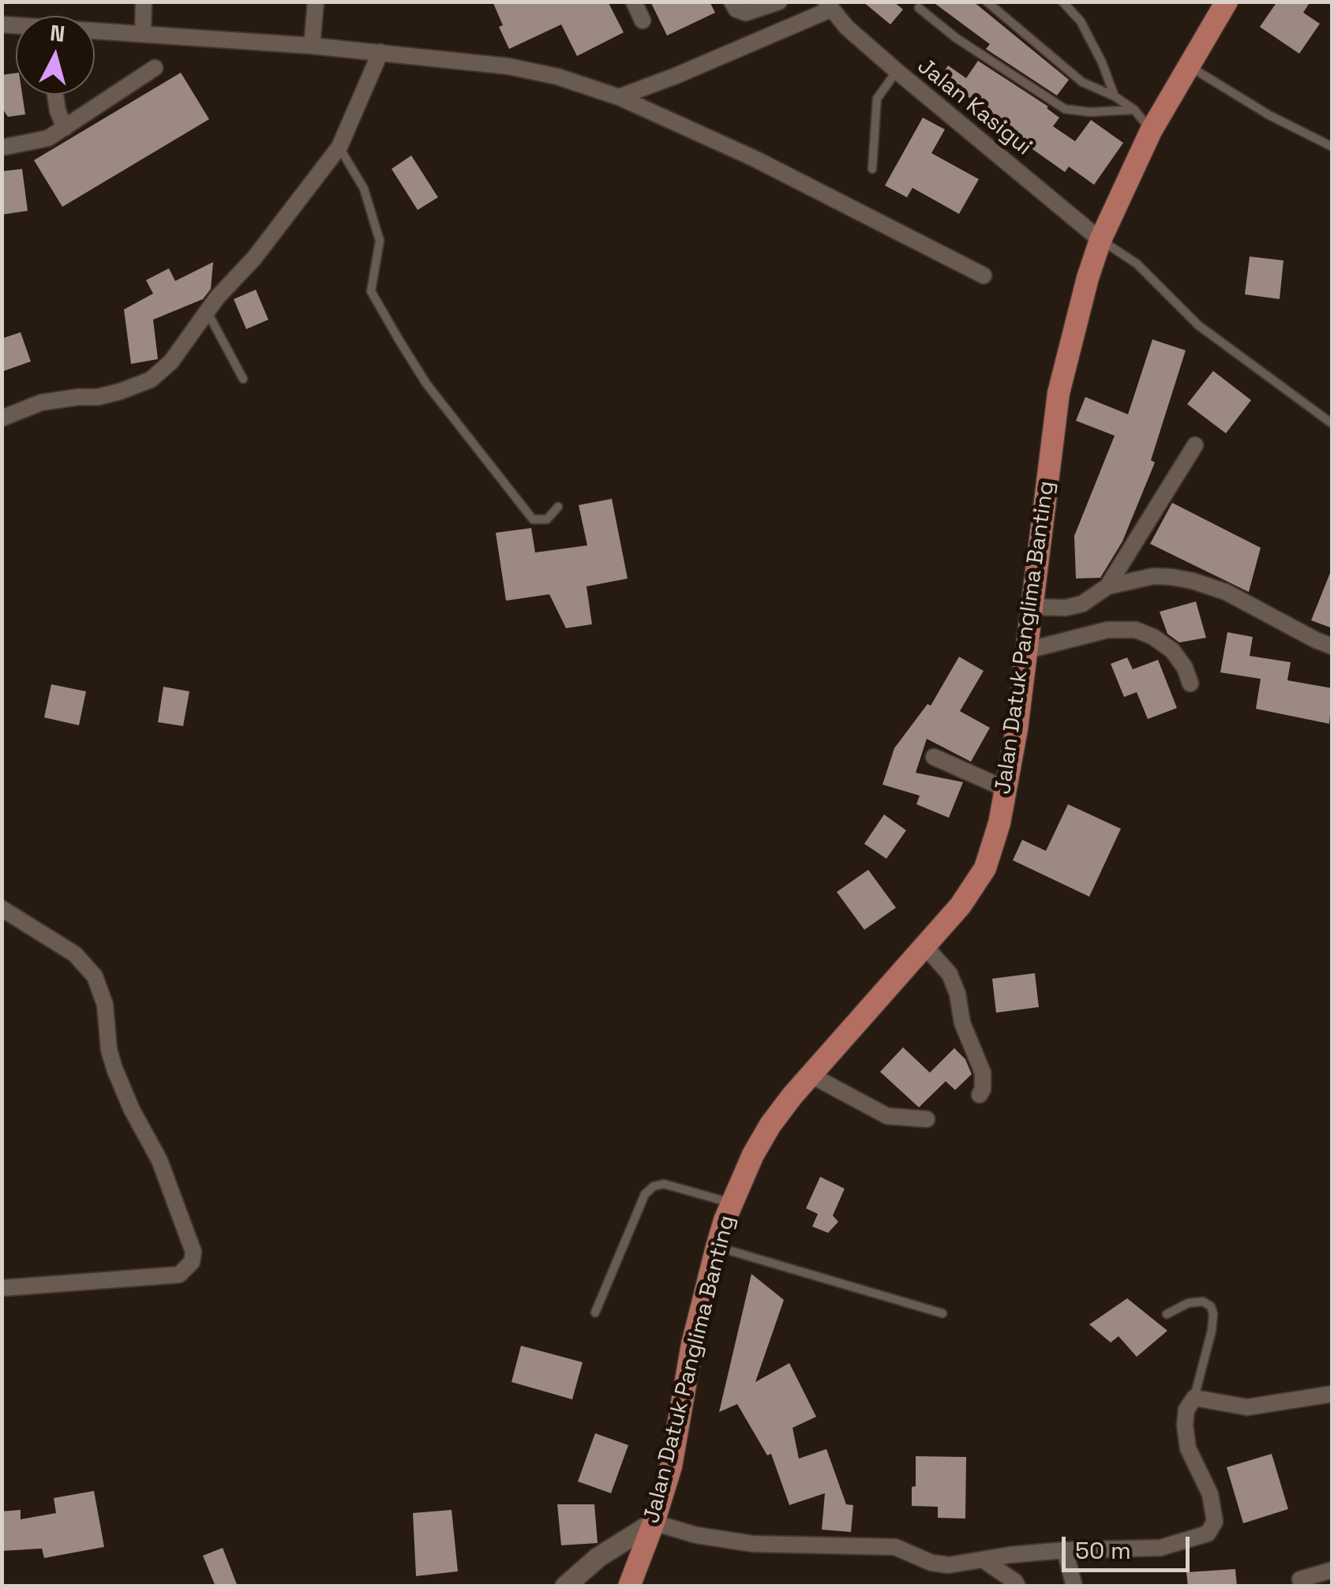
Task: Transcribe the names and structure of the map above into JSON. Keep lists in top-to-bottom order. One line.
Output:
{"streets":{"main road":["Jalan Datuk Panglima Banting"],"street":["Jalan Kasigui"]},"crossings":[["Jalan Kasigui","Jalan Datuk Panglima Banting"]],"scale_bar":"50 m","north":"top"}
